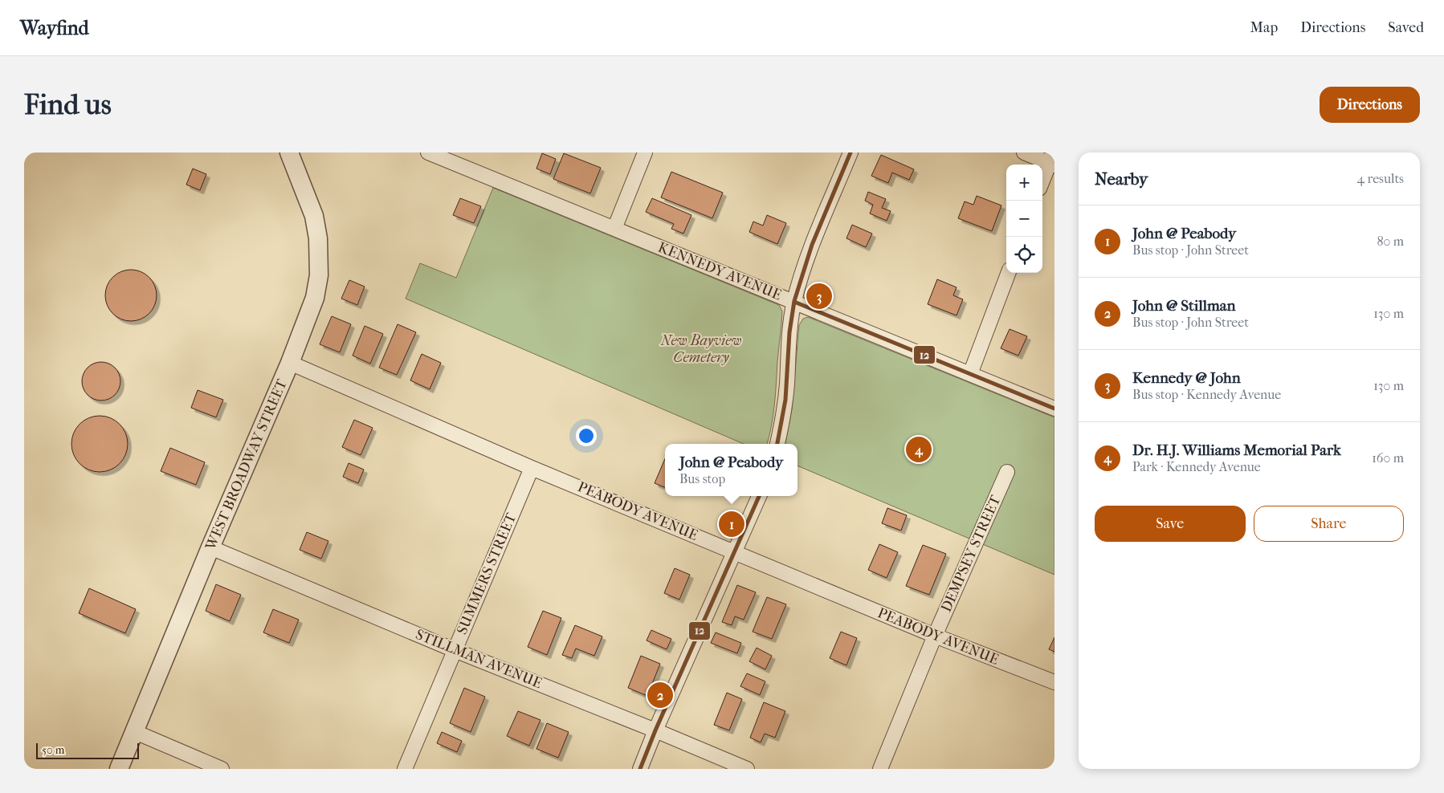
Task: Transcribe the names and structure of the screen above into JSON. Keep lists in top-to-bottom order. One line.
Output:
{"streets":{"street":["KENNEDY AVENUE","WEST BROADWAY STREET","PEABODY AVENUE","DEMPSEY STREET","SUMMERS STREET","STILLMAN AVENUE"]},"crossings":[["WEST BROADWAY STREET","PEABODY AVENUE"],["WEST BROADWAY STREET","STILLMAN AVENUE"],["PEABODY AVENUE","DEMPSEY STREET"],["PEABODY AVENUE","SUMMERS STREET"],["SUMMERS STREET","STILLMAN AVENUE"]],"parks":["New Bayview Cemetery"],"lines":["transit line 12"],"scale_bar":"50 m","page":{"header":"Wayfind","nav":["Map","Directions","Saved"],"buttons":["Directions",["Save","Share"]],"title":"Find us","heading":["Nearby","4 results"],"map_buttons":["+","−"],"list":[{"mark":"1","name":"John @ Peabody","note":"Bus stop · John Street","value":"80 m"},{"mark":"2","name":"John @ Stillman","note":"Bus stop · John Street","value":"130 m"},{"mark":"3","name":"Kennedy @ John","note":"Bus stop · Kennedy Avenue","value":"130 m"},{"mark":"4","name":"Dr. H.J. Williams Memorial Park","note":"Park · Kennedy Avenue","value":"160 m"}],"pins":["3","4","1","2"],"popup":["John @ Peabody","Bus stop"],"scale":"50 m"}}
